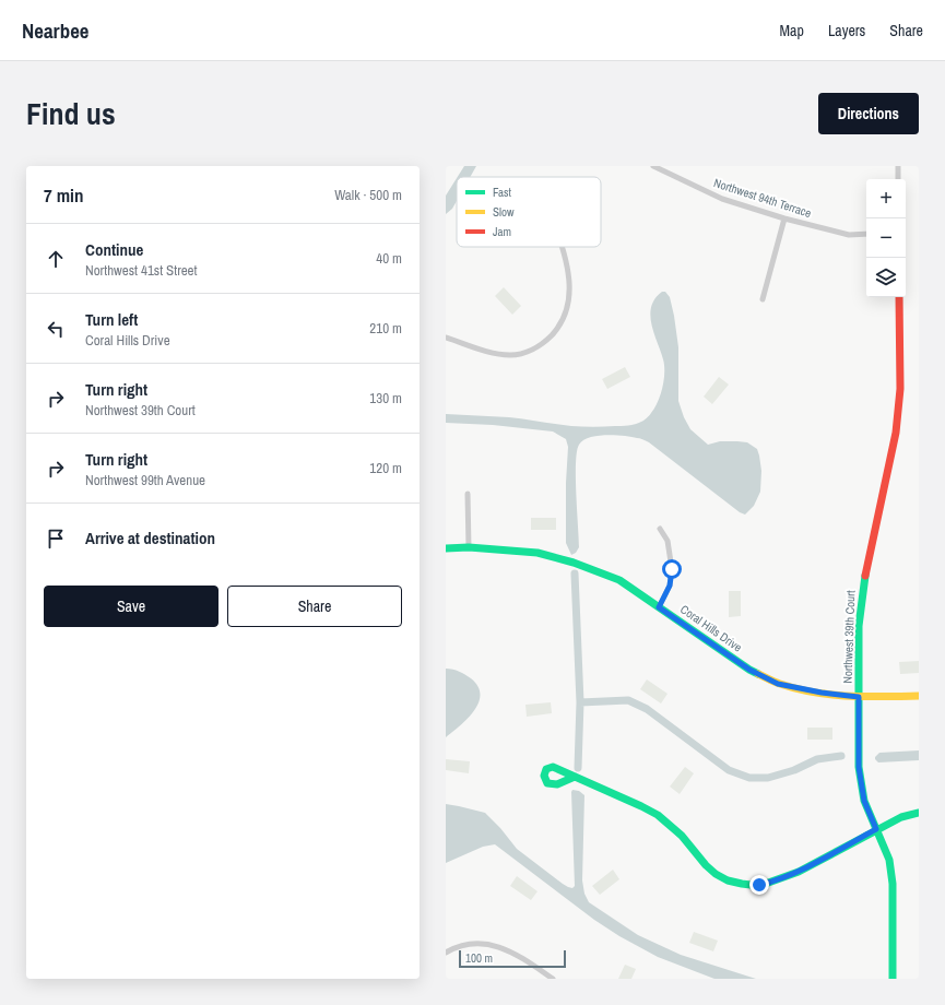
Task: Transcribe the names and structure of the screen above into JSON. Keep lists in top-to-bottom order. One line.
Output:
{"streets":{"street":["Northwest 94th Terrace","Coral Hills Drive","Northwest 39th Court"]},"crossings":[["Coral Hills Drive","Northwest 39th Court"]],"legend":["Fast","Slow","Jam"],"scale_bar":"100 m","page":{"header":"Nearbee","nav":["Map","Layers","Share"],"title":"Find us","buttons":["Directions",["Save","Share"]],"heading":["7 min","Walk · 500 m"],"map_buttons":["+","−"],"list":[["Continue","Northwest 41st Street","40 m"],["Turn left","Coral Hills Drive","210 m"],["Turn right","Northwest 39th Court","130 m"],["Turn right","Northwest 99th Avenue","120 m"],"Arrive at destination"],"scale":"100 m"}}
